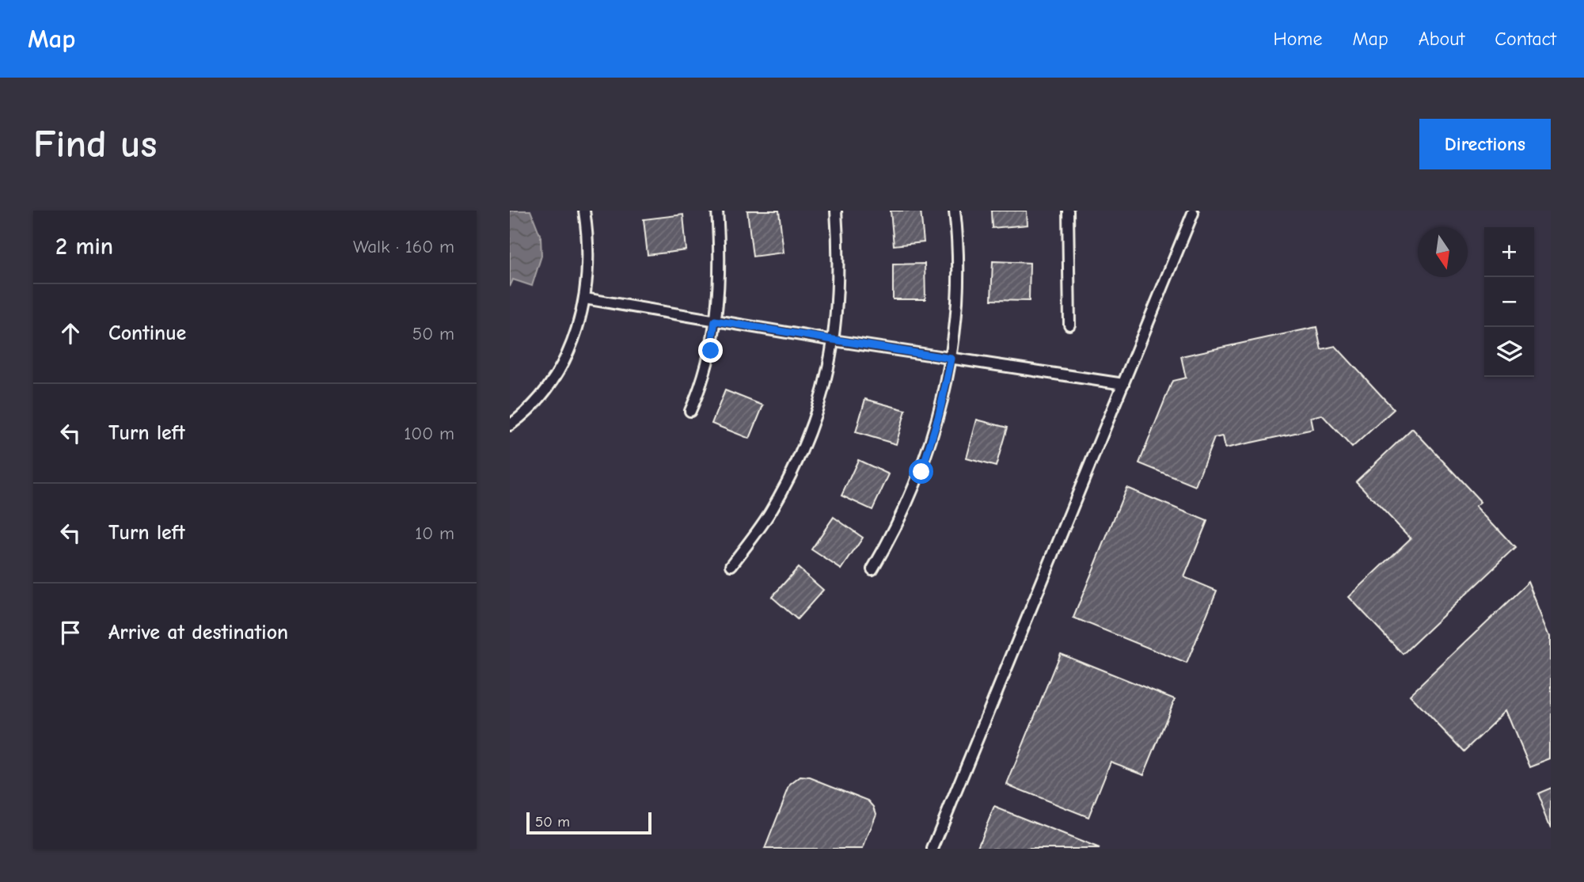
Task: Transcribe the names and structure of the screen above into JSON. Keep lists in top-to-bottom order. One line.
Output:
{"scale_bar":"50 m","north":"bottom","page":{"header":"Map","nav":["Home","Map","About","Contact"],"buttons":"Directions","title":"Find us","heading":["2 min","Walk · 160 m"],"map_buttons":["+","−"],"list":[["Continue","50 m"],["Turn left","100 m"],["Turn left","10 m"],"Arrive at destination"],"scale":"50 m"}}
